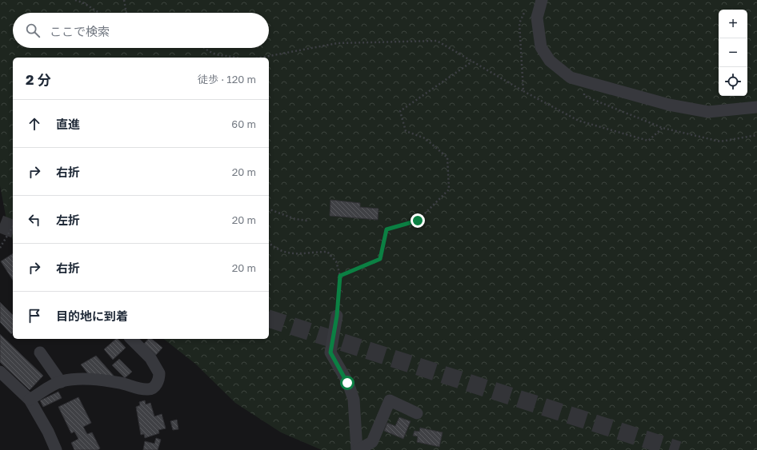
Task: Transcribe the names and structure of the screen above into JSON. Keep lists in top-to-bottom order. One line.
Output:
{"page":{"map_buttons":["+","−"],"search":"ここで検索","heading":["2 分","徒歩 · 120 m"],"list":[["直進","60 m"],["右折","20 m"],["左折","20 m"],["右折","20 m"],"目的地に到着"]}}
